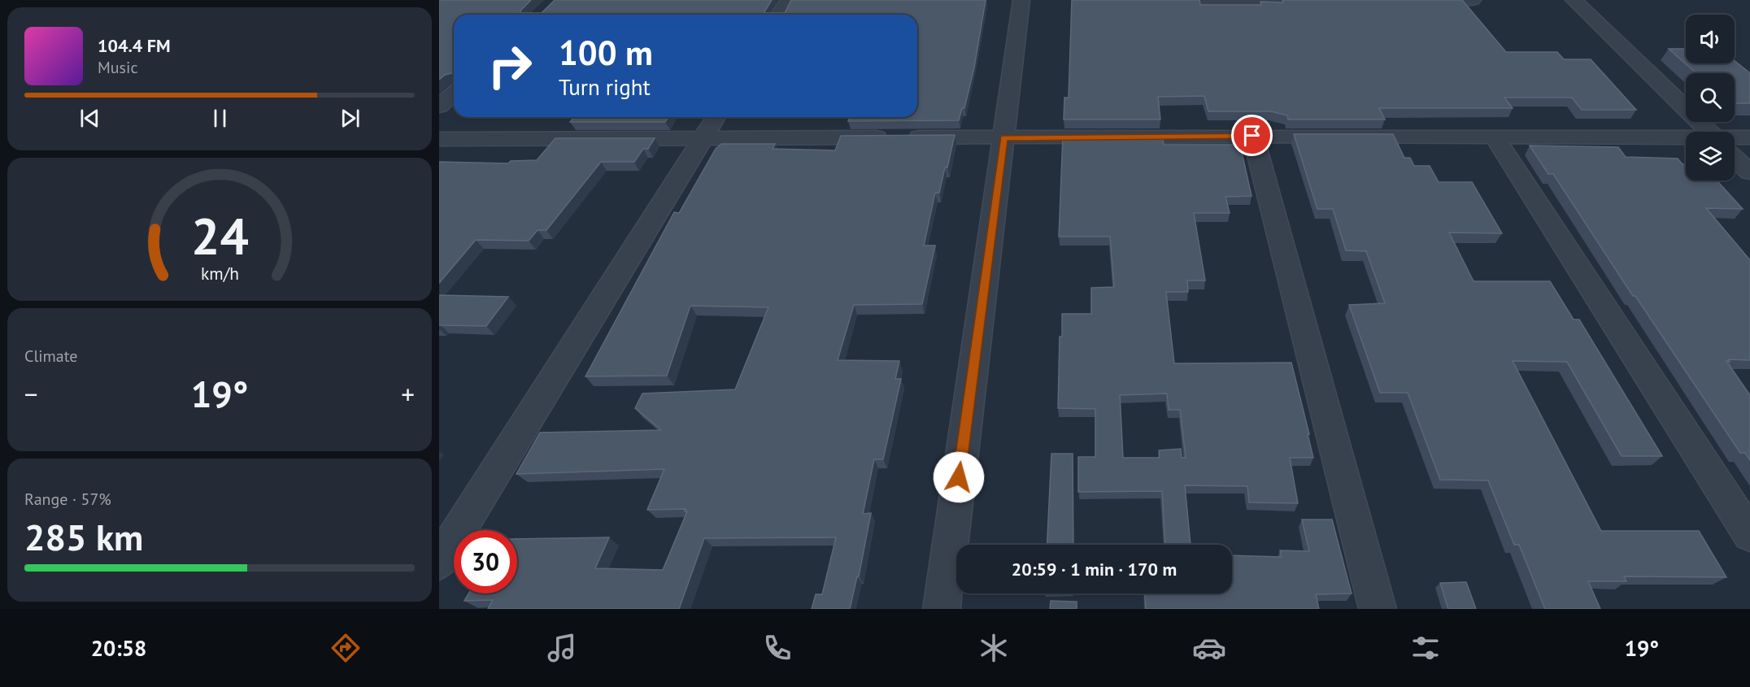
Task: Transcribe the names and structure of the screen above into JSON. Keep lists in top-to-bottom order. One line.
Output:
{"page":{"turn":["100 m","Turn right"],"song":["104.4 FM","Music"],"tile":["Climate",["Range · 57%","285 km"]],"heat":["−","19°","+"],"limit":"30","trip":"20:59 · 1 min · 170 m","tabs":["20:58","19°"],"gauge":["24","km/h"]}}
